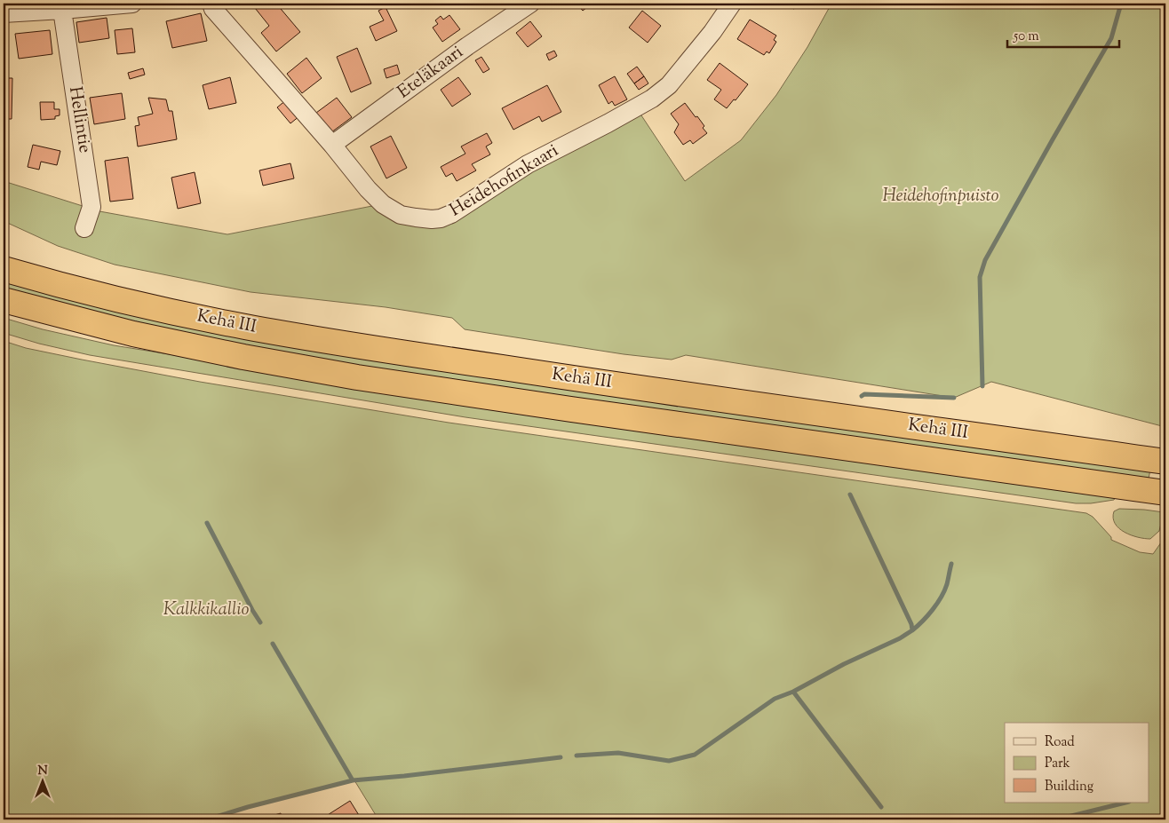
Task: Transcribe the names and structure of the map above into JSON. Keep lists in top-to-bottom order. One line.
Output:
{"streets":{"highway":["Kehä III"],"street":["Eteläkaari","Hellintie","Heidehofinkaari"]},"crossings":[["Eteläkaari","Heidehofinkaari"]],"parks":["Heidehofinpuisto","Kalkkikallio"],"legend":["Road","Park","Building"],"scale_bar":"50 m","north":"top"}
